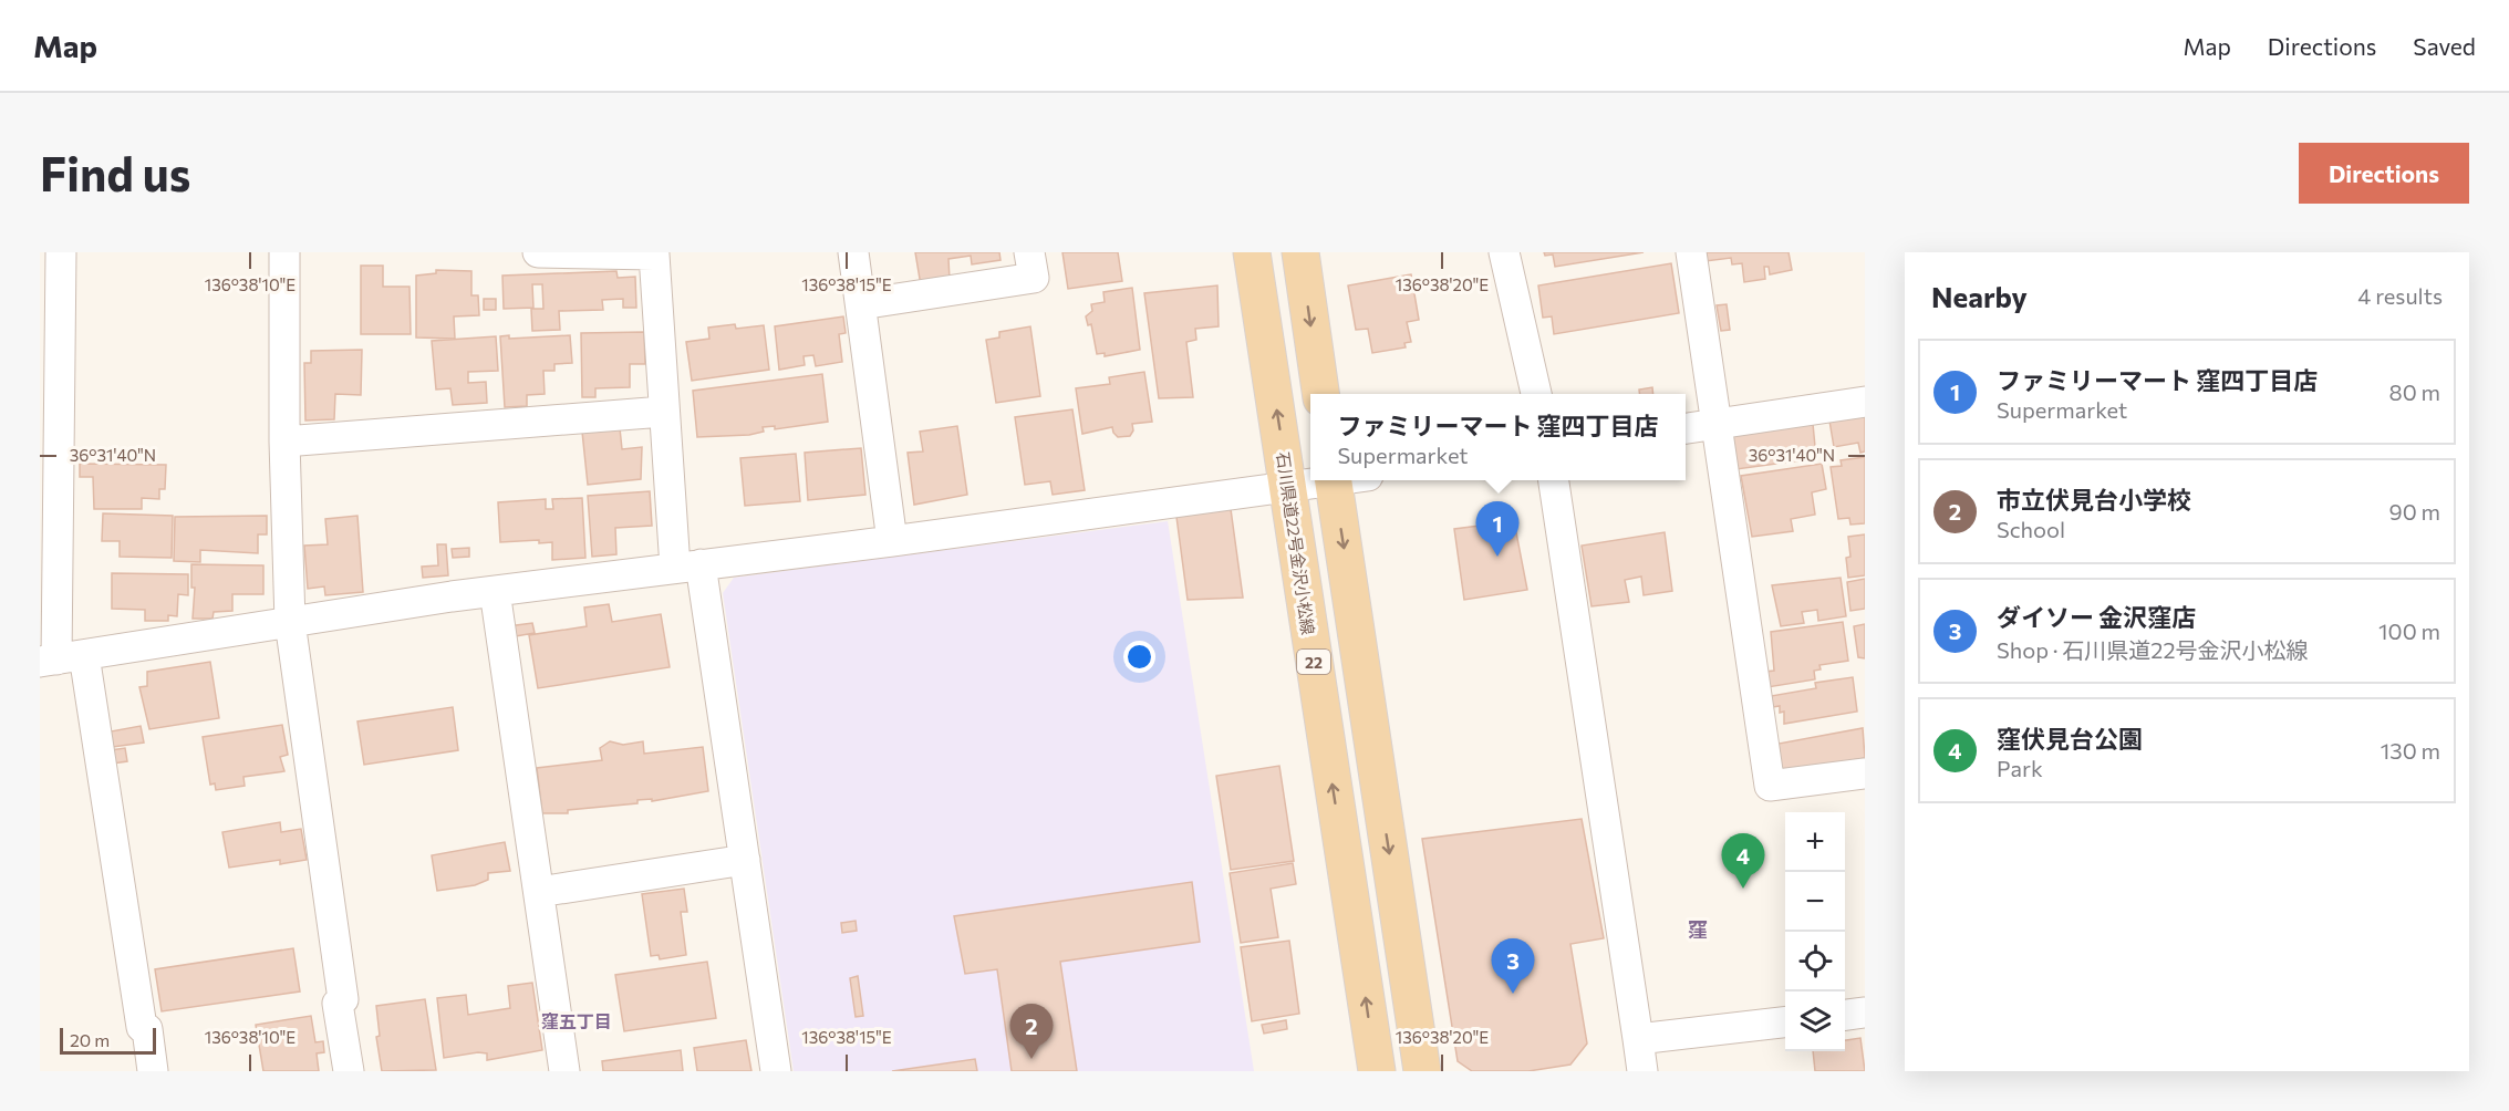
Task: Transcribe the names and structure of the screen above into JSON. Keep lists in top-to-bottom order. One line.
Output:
{"streets":{"main road":["石川県道22号金沢小松線","22"]},"districts":["窪","窪五丁目"],"scale_bar":"20 m","page":{"header":"Map","nav":["Map","Directions","Saved"],"buttons":"Directions","title":"Find us","heading":["Nearby","4 results"],"list":[{"mark":"1","name":"ファミリーマート 窪四丁目店","note":"Supermarket","value":"80 m"},{"mark":"2","name":"市立伏見台小学校","note":"School","value":"90 m"},{"mark":"3","name":"ダイソー 金沢窪店","note":"Shop · 石川県道22号金沢小松線","value":"100 m"},{"mark":"4","name":"窪伏見台公園","note":"Park","value":"130 m"}],"popup":["ファミリーマート 窪四丁目店","Supermarket"],"pins":["1","4","3","2"],"map_buttons":["+","−"],"scale":"20 m"},"coordinates":["136°38'10\"E","136°38'15\"E","136°38'20\"E","36°31'40\"N"]}
